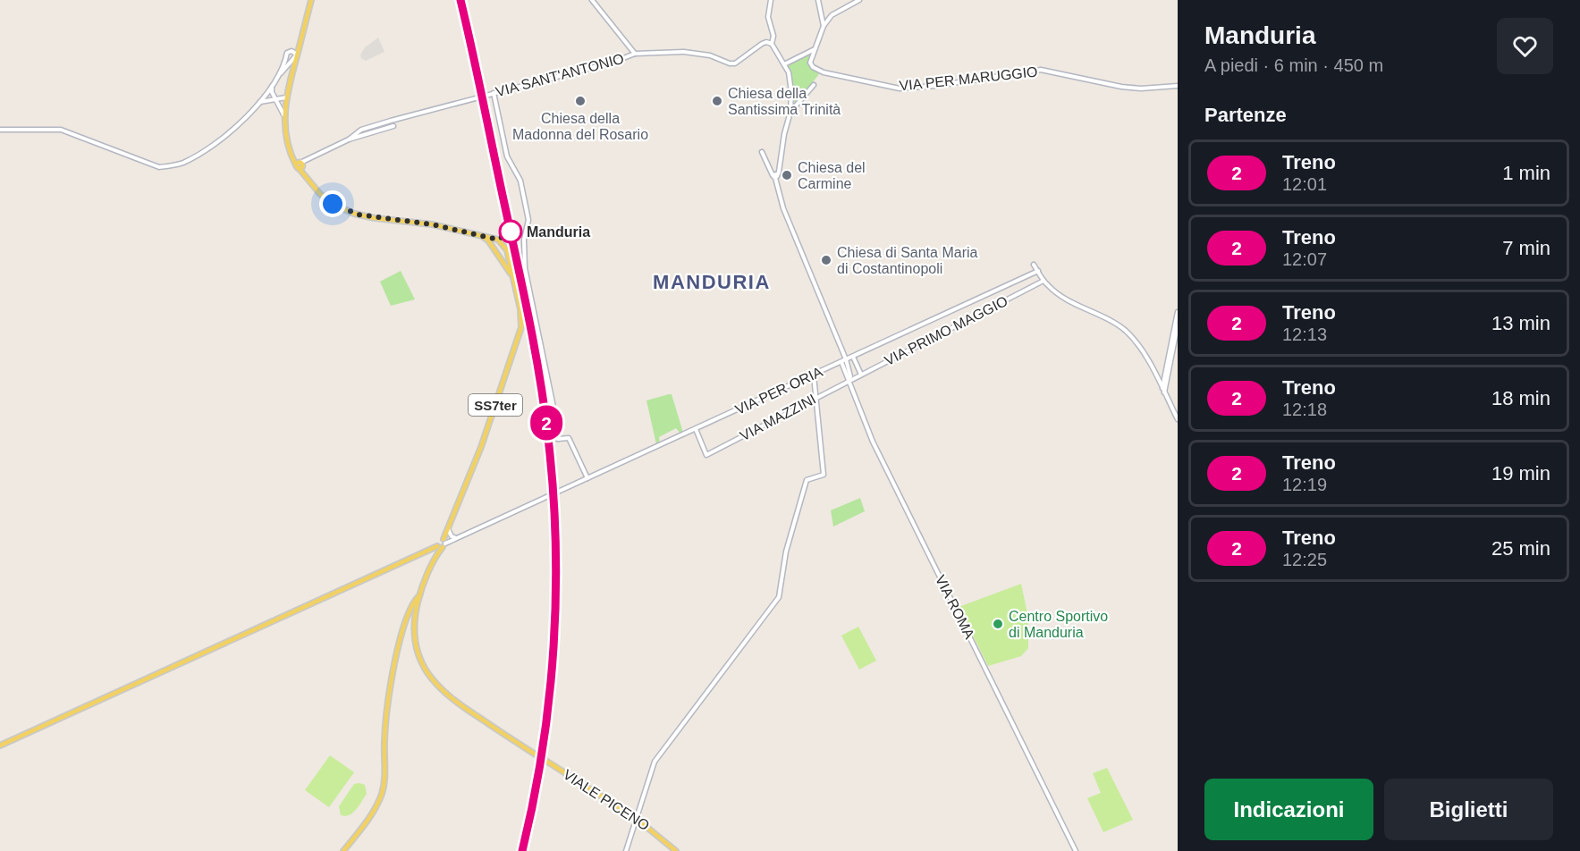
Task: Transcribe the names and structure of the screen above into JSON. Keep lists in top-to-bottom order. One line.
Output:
{"streets":{"main road":["SS7ter","VIALE PICENO"],"street":["VIA SANT'ANTONIO","VIA PER MARUGGIO","VIA PRIMO MAGGIO","VIA PER ORIA","VIA MAZZINI","VIA ROMA"]},"crossings":[["VIA PRIMO MAGGIO","VIA MAZZINI"],["VIA PRIMO MAGGIO","VIA ROMA"],["VIA PER ORIA","VIA MAZZINI"],["VIA PER ORIA","VIA ROMA"],["VIA PER ORIA","VIALE PICENO"],["VIA MAZZINI","VIA ROMA"]],"districts":["MANDURIA"],"places":["Chiesa della Madonna del Rosario","Chiesa della Santissima Trinità","Chiesa del Carmine","Manduria","Chiesa di Santa Maria di Costantinopoli","Centro Sportivo di Manduria"],"page":{"on_map":"2","heading":[["Manduria","A piedi · 6 min · 450 m"],"Partenze"],"list":[{"mark":"2","name":"Treno","note":"12:01","value":"1 min"},{"mark":"2","name":"Treno","note":"12:07","value":"7 min"},{"mark":"2","name":"Treno","note":"12:13","value":"13 min"},{"mark":"2","name":"Treno","note":"12:18","value":"18 min"},{"mark":"2","name":"Treno","note":"12:19","value":"19 min"},{"mark":"2","name":"Treno","note":"12:25","value":"25 min"}],"buttons":["Indicazioni","Biglietti"]}}
